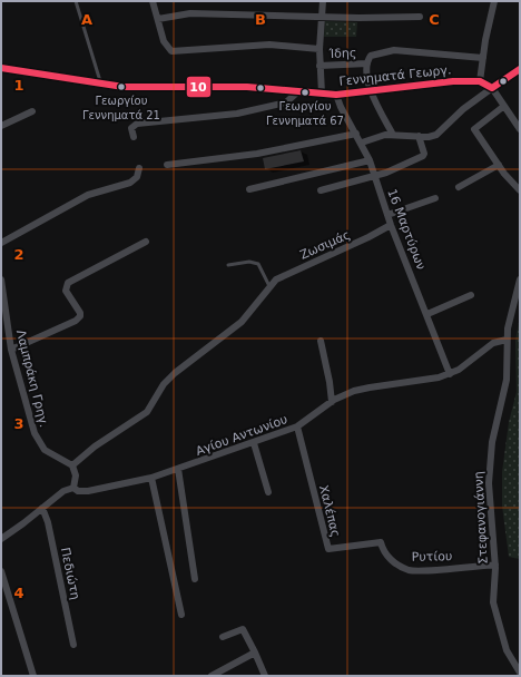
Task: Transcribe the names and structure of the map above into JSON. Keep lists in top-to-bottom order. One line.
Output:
{"streets":{"street":["Ίδης","Γεννηματά Γεωργ.","16 Μαρτύρων","Ζωσιμάς","Λαμπράκη Γρηγ.","Αγίου Αντωνίου","Χαλέπας","Στεφανογιάννη","Ρυτίου","Πεδιώτη"]},"crossings":[["Γεννηματά Γεωργ.","16 Μαρτύρων"],["16 Μαρτύρων","Ζωσιμάς"],["16 Μαρτύρων","Αγίου Αντωνίου"],["Ζωσιμάς","Λαμπράκη Γρηγ."],["Αγίου Αντωνίου","Χαλέπας"],["Αγίου Αντωνίου","Στεφανογιάννη"],["Χαλέπας","Ρυτίου"],["Στεφανογιάννη","Ρυτίου"]],"places":["Γεωργίου Γεννηματά 21","Γεωργίου Γεννηματά 67"],"lines":["transit line 10"],"grid":{"columns":["A","B","C"],"rows":["1","2","3","4"]}}
